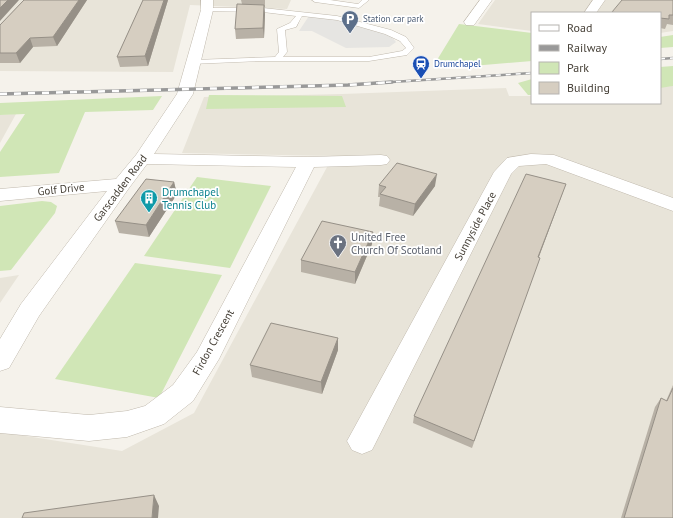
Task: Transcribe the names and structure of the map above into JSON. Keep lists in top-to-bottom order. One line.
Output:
{"streets":{"street":["Garscadden Road","Golf Drive","Sunnyside Place","Firdon Crescent"]},"crossings":[["Garscadden Road","Golf Drive"]],"places":{"parking":["Station car park"],"station":["Drumchapel"],"building":["Drumchapel Tennis Club"],"church":["United Free Church Of Scotland"]},"legend":["Road","Railway","Park","Building"]}
